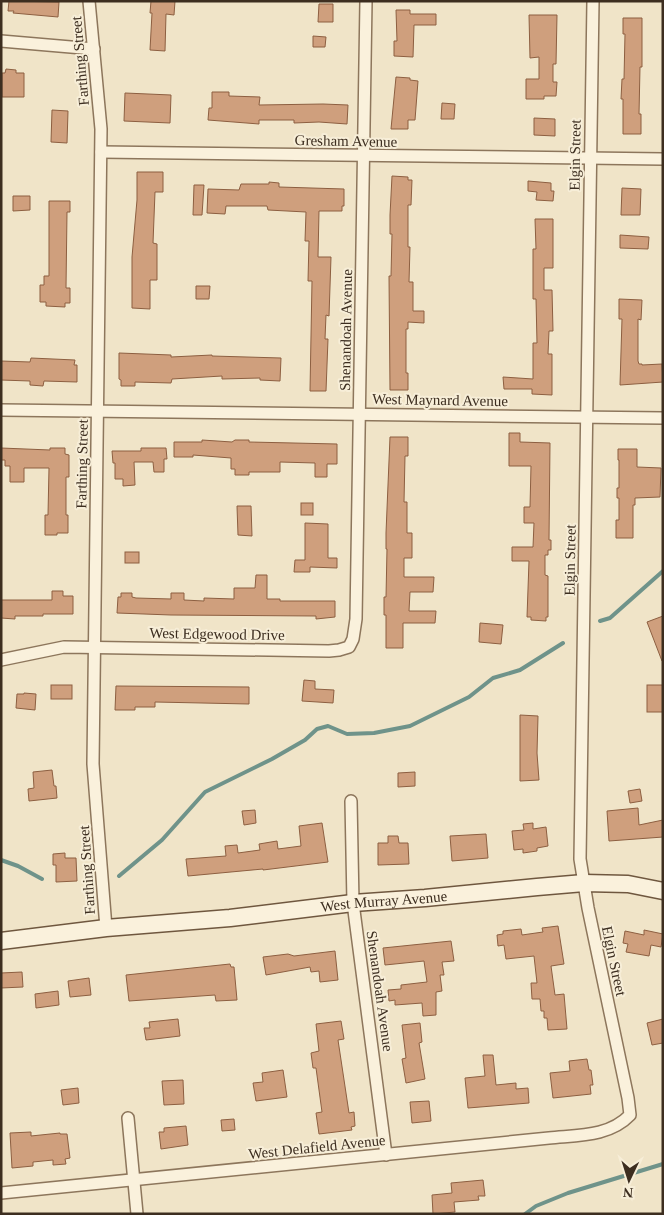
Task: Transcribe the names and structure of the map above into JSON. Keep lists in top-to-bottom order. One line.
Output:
{"streets":{"street":["Farthing Street","Gresham Avenue","Elgin Street","Shenandoah Avenue","West Maynard Avenue","West Edgewood Drive","West Murray Avenue","West Delafield Avenue"]},"crossings":[["Farthing Street","Gresham Avenue"],["Farthing Street","West Maynard Avenue"],["Farthing Street","West Edgewood Drive"],["Farthing Street","West Murray Avenue"],["Gresham Avenue","Elgin Street"],["Gresham Avenue","Shenandoah Avenue"],["Elgin Street","West Maynard Avenue"],["Elgin Street","West Murray Avenue"],["Elgin Street","West Delafield Avenue"],["Shenandoah Avenue","West Maynard Avenue"],["Shenandoah Avenue","West Edgewood Drive"],["Shenandoah Avenue","West Murray Avenue"],["Shenandoah Avenue","West Delafield Avenue"]],"north":"bottom"}
